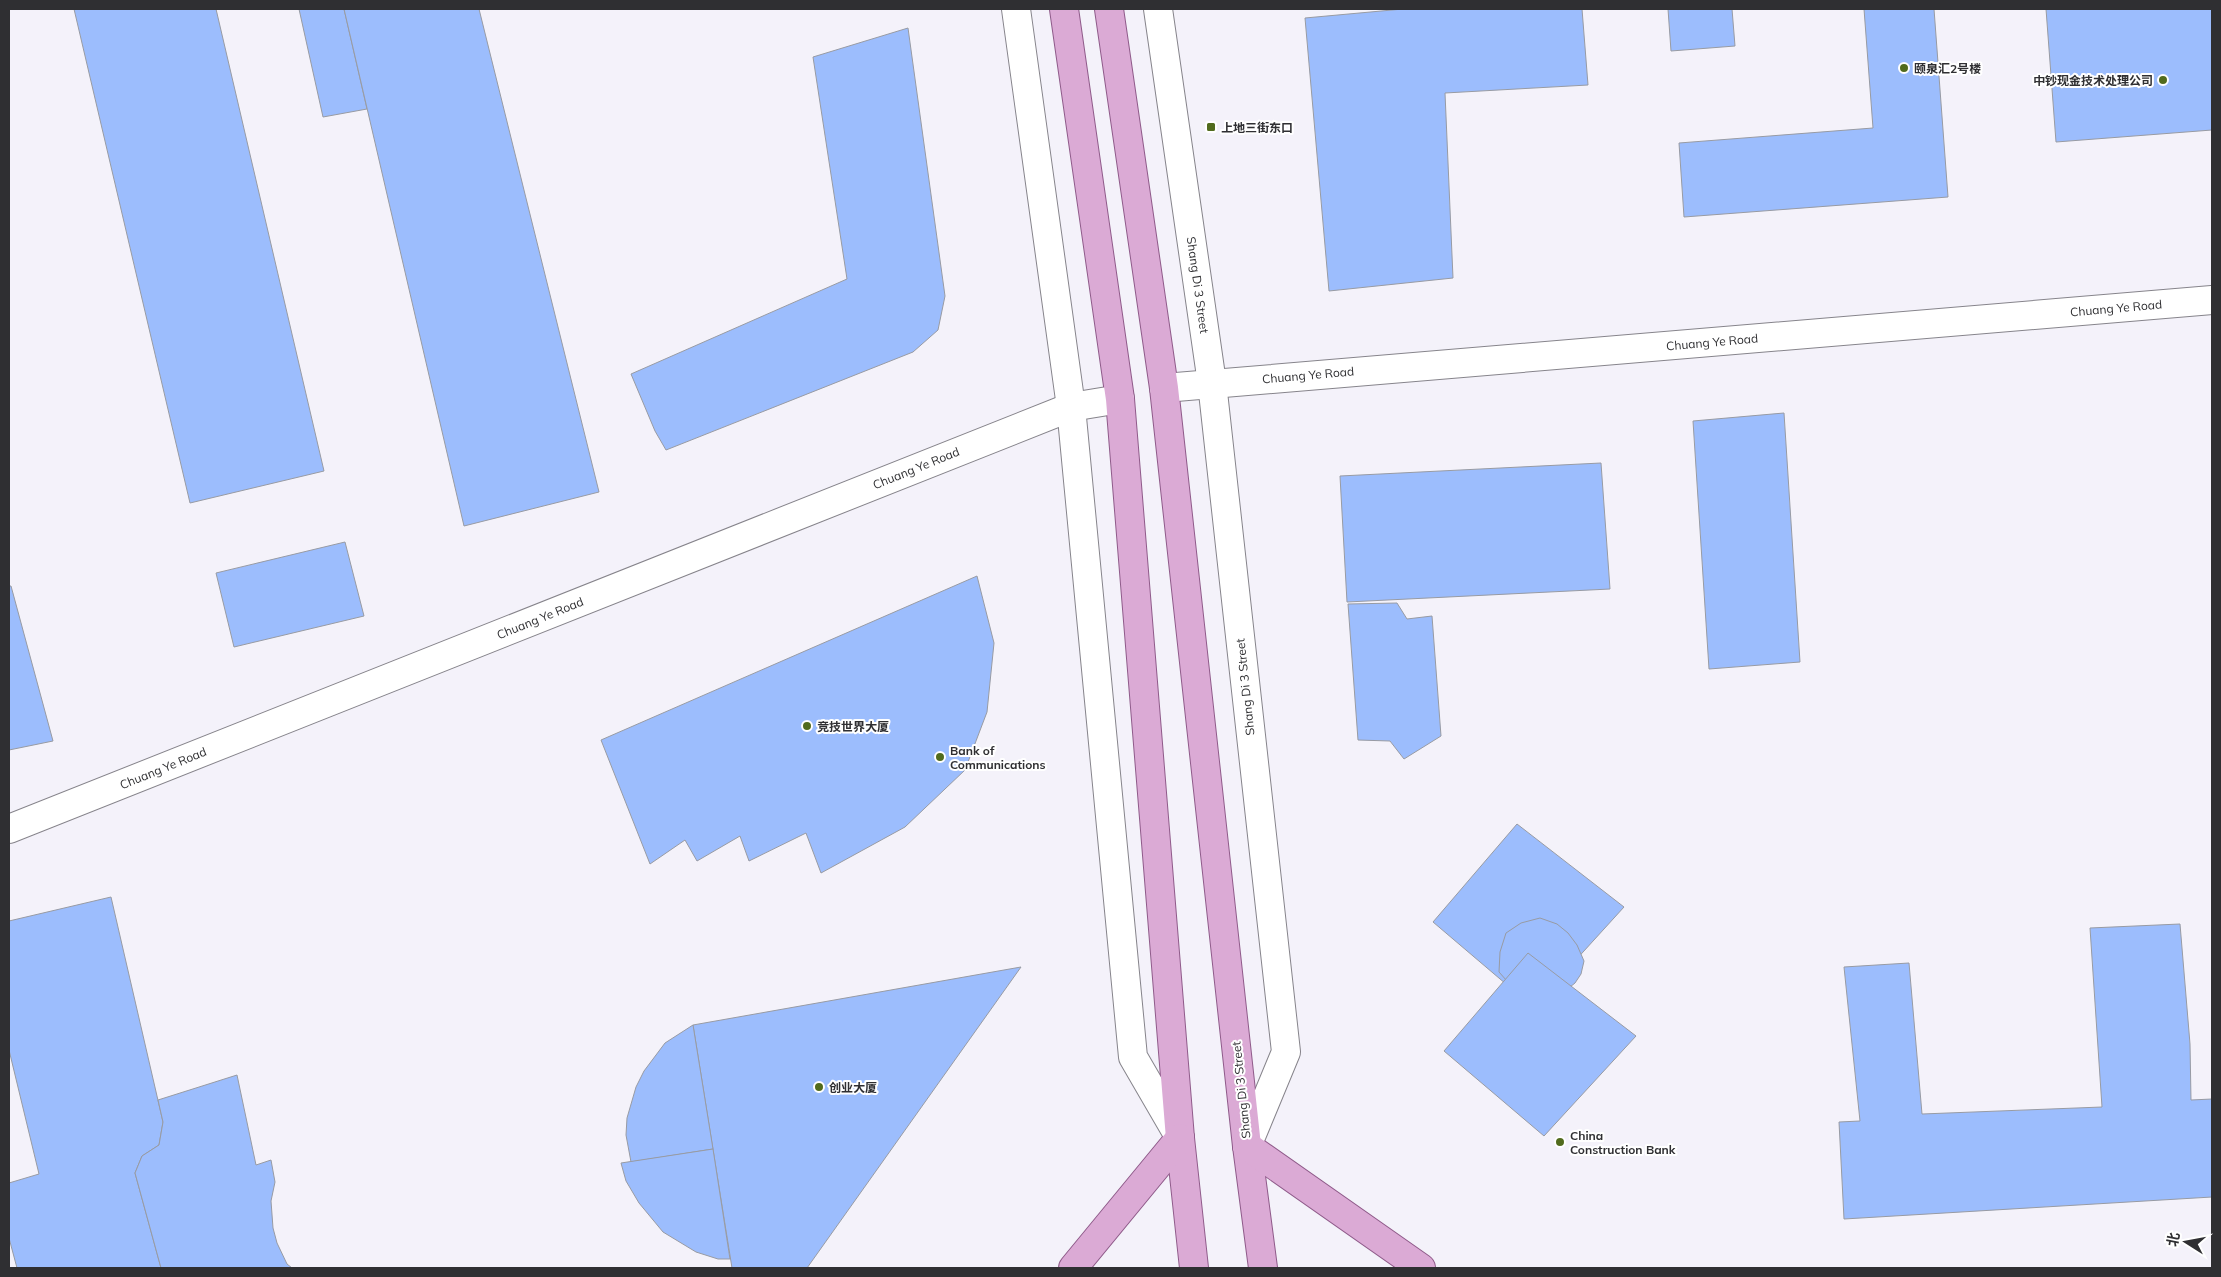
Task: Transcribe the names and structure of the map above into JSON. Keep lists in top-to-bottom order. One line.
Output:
{"streets":{"main road":["Shang Di 3 Street"],"street":["Chuang Ye Road"]},"crossings":[["Shang Di 3 Street","Chuang Ye Road"]],"places":{"other":["颐泉汇2号楼","中钞现金技术处理公司","竞技世界大厦","Bank of Communications","创业大厦","China Construction Bank"],"transit":["上地三街东口"]},"north":"left"}
